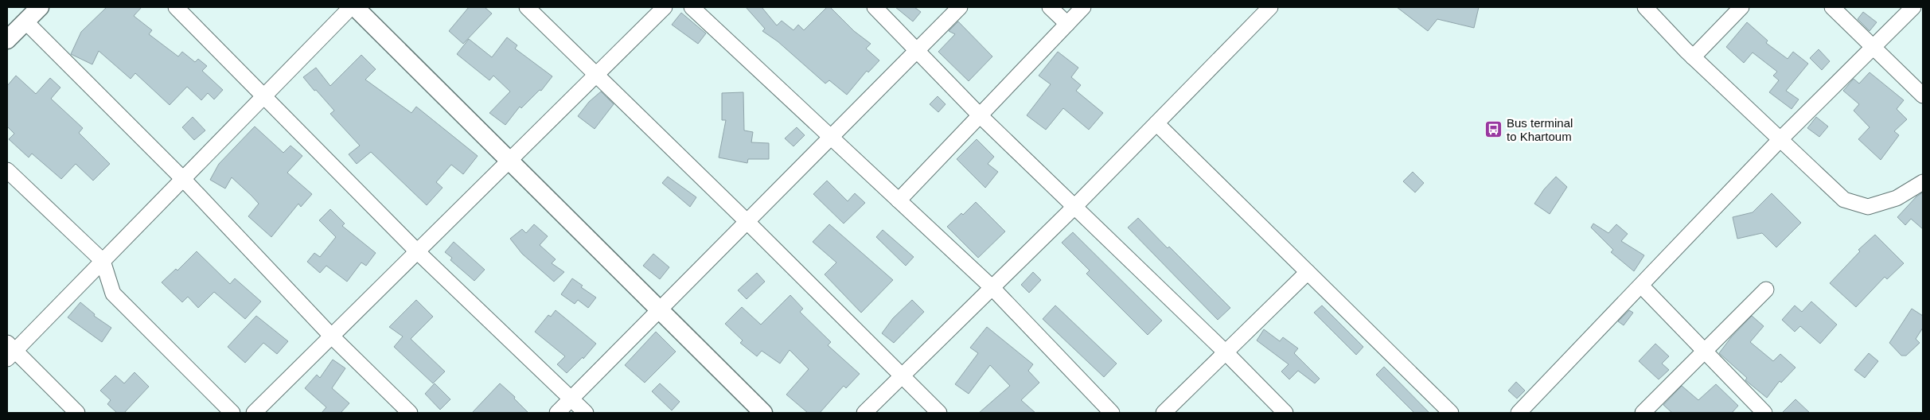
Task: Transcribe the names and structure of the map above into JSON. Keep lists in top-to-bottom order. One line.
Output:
{"places":{"bus stop":["Bus terminal to Khartoum"]}}
